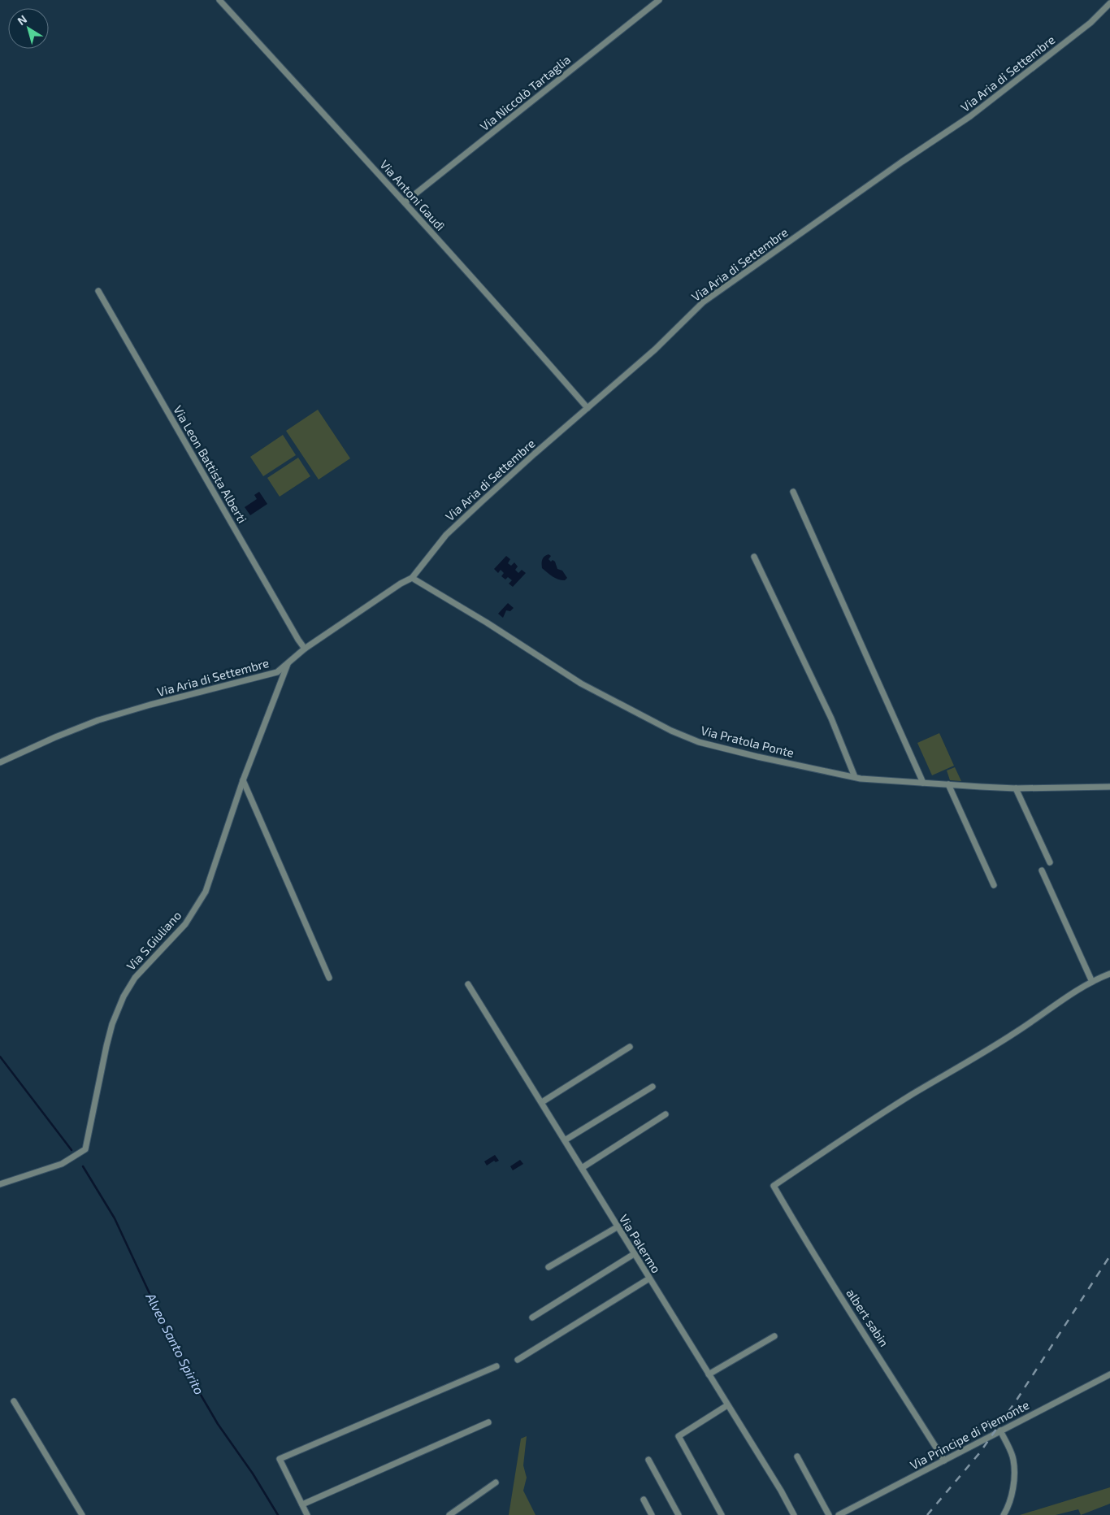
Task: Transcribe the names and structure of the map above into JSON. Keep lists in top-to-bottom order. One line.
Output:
{"streets":{"street":["Via Aria di Settembre","Via Niccolò Tartaglia","Via Antoni Gaudì","Via Leon Battista Alberti","Via Pratola Ponte","Via S.Giuliano","Via Palermo","albert sabin","Via Principe di Piemonte"]},"crossings":[["Via Aria di Settembre","Via Antoni Gaudì"],["Via Aria di Settembre","Via Leon Battista Alberti"],["Via Aria di Settembre","Via Pratola Ponte"],["Via Aria di Settembre","Via S.Giuliano"],["Via Niccolò Tartaglia","Via Antoni Gaudì"],["albert sabin","Via Principe di Piemonte"]],"water":["Alveo Santo Spirito"],"north":"top left"}
